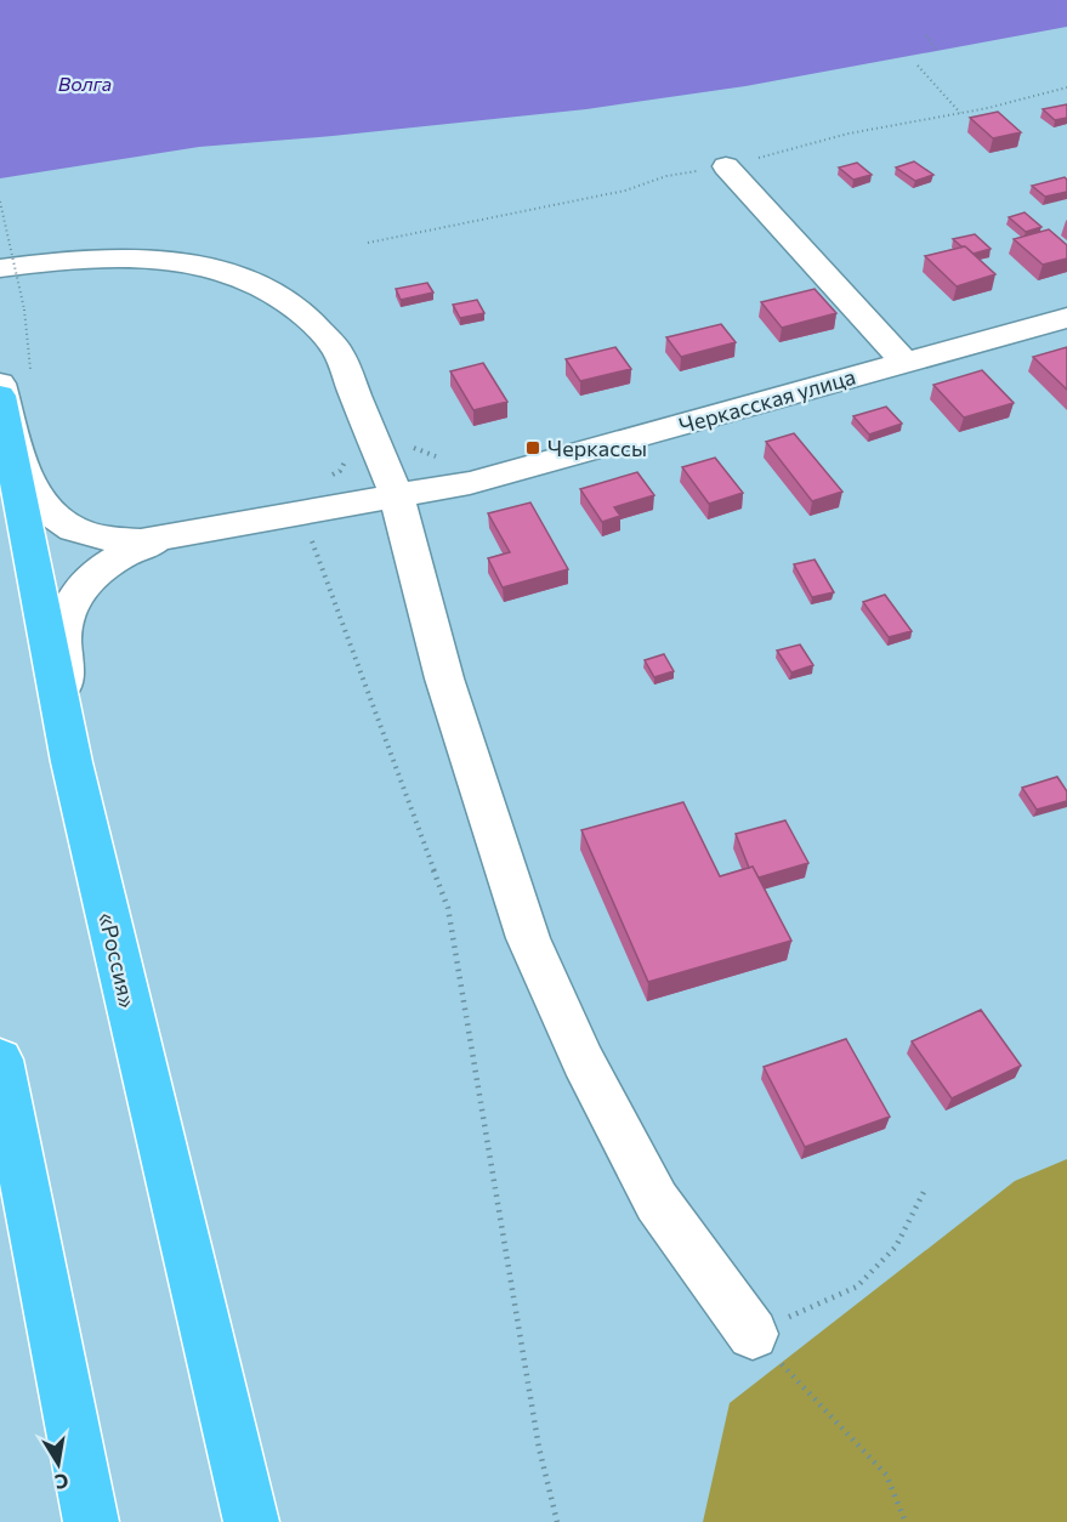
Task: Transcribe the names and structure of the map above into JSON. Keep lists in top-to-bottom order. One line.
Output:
{"streets":{"highway":["«Россия»"],"street":["Черкасская улица"]},"crossings":[["Черкасская улица","«Россия»"]],"water":["Волга"],"places":{"transit":["Черкассы"]},"north":"bottom"}
